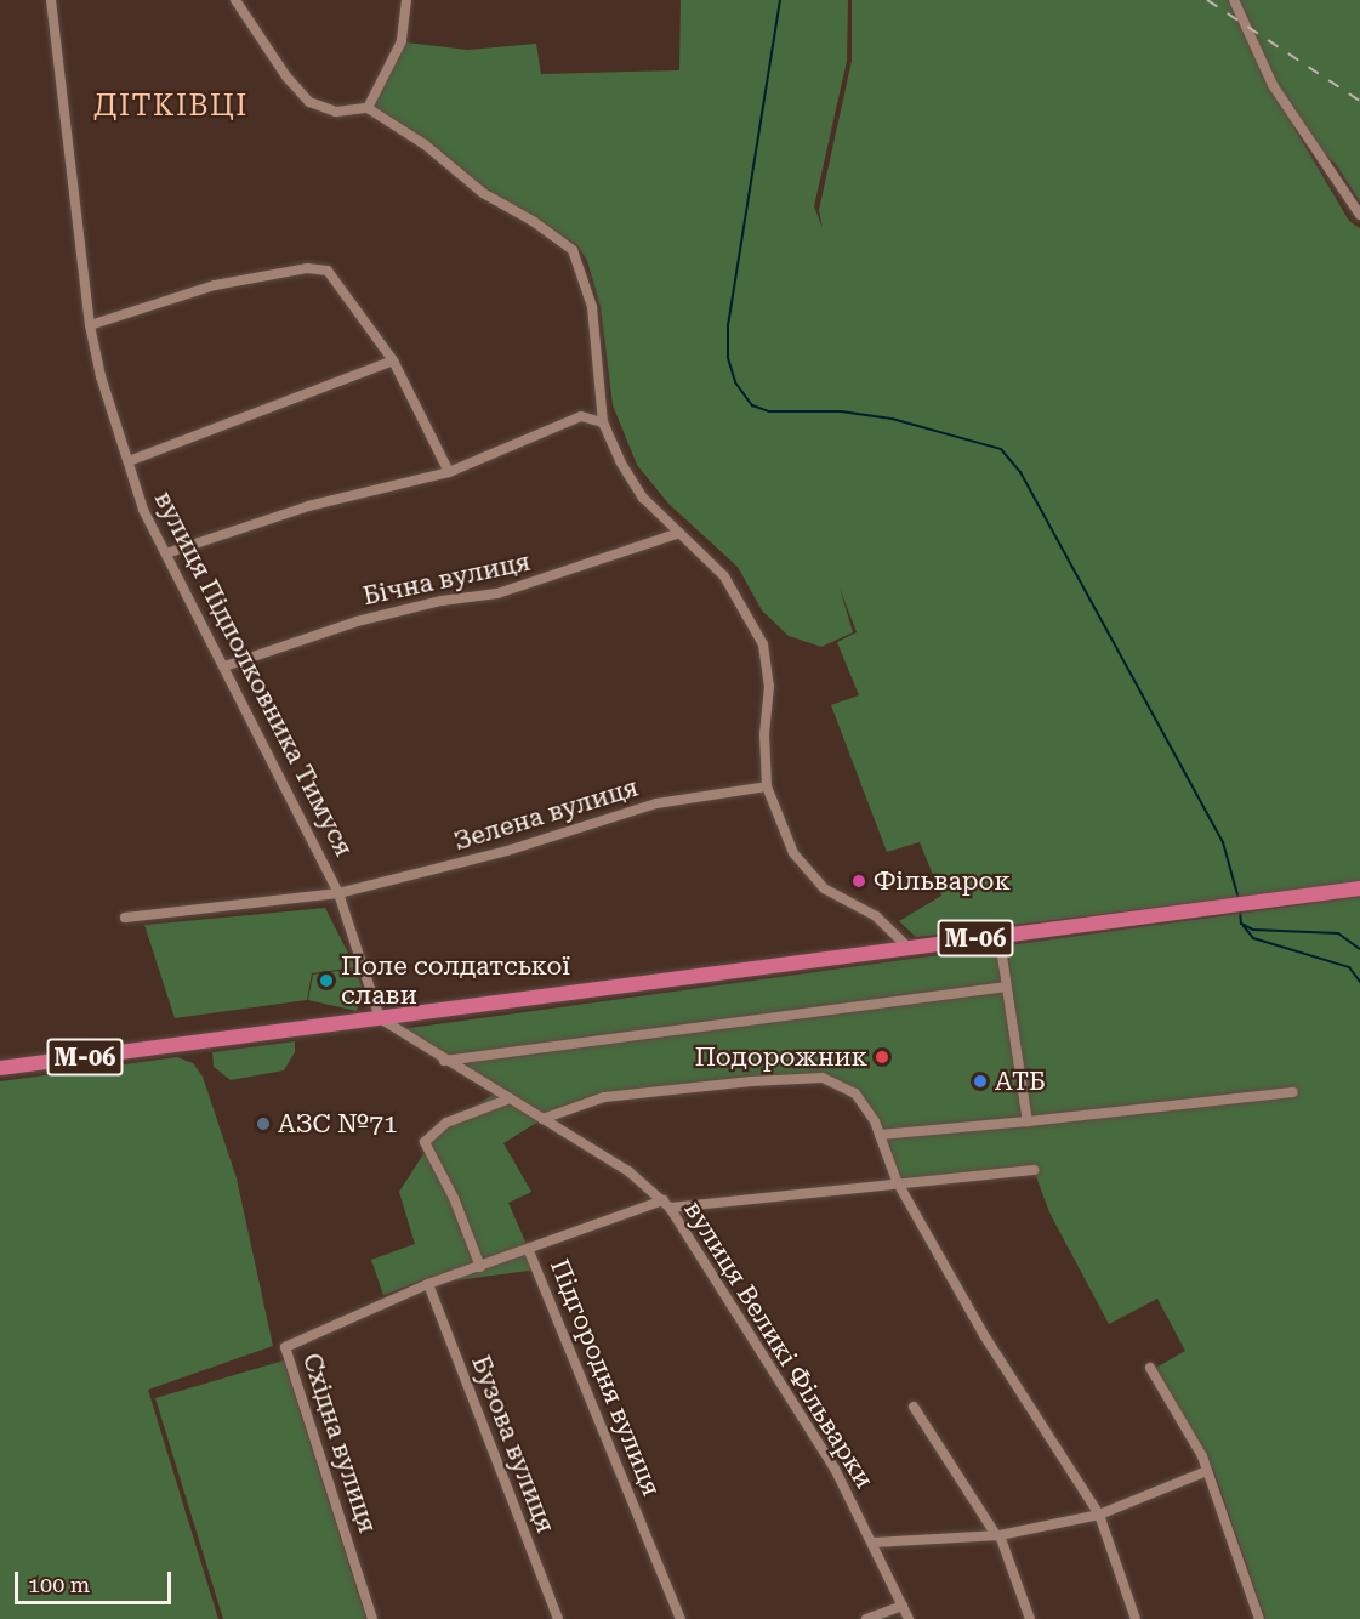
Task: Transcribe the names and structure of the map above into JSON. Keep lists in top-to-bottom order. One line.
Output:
{"streets":{"highway":["М-06"],"street":["Бічна вулиця","вулиця Підполковника Тимуся","Зелена вулиця","вулиця Великі Фільварки","Підгородня вулиця","Східна вулиця","Бузова вулиця"]},"crossings":[["Бічна вулиця","вулиця Підполковника Тимуся"],["вулиця Підполковника Тимуся","Зелена вулиця"],["вулиця Підполковника Тимуся","М-06"],["вулиця Підполковника Тимуся","вулиця Великі Фільварки"],["М-06","вулиця Великі Фільварки"],["Підгородня вулиця","Східна вулиця"],["Підгородня вулиця","Бузова вулиця"],["Східна вулиця","Бузова вулиця"]],"districts":["ДІТКІВЦІ"],"places":["Фільварок","Поле солдатської слави","Подорожник","АТБ","АЗС №71"],"scale_bar":"100 m"}
